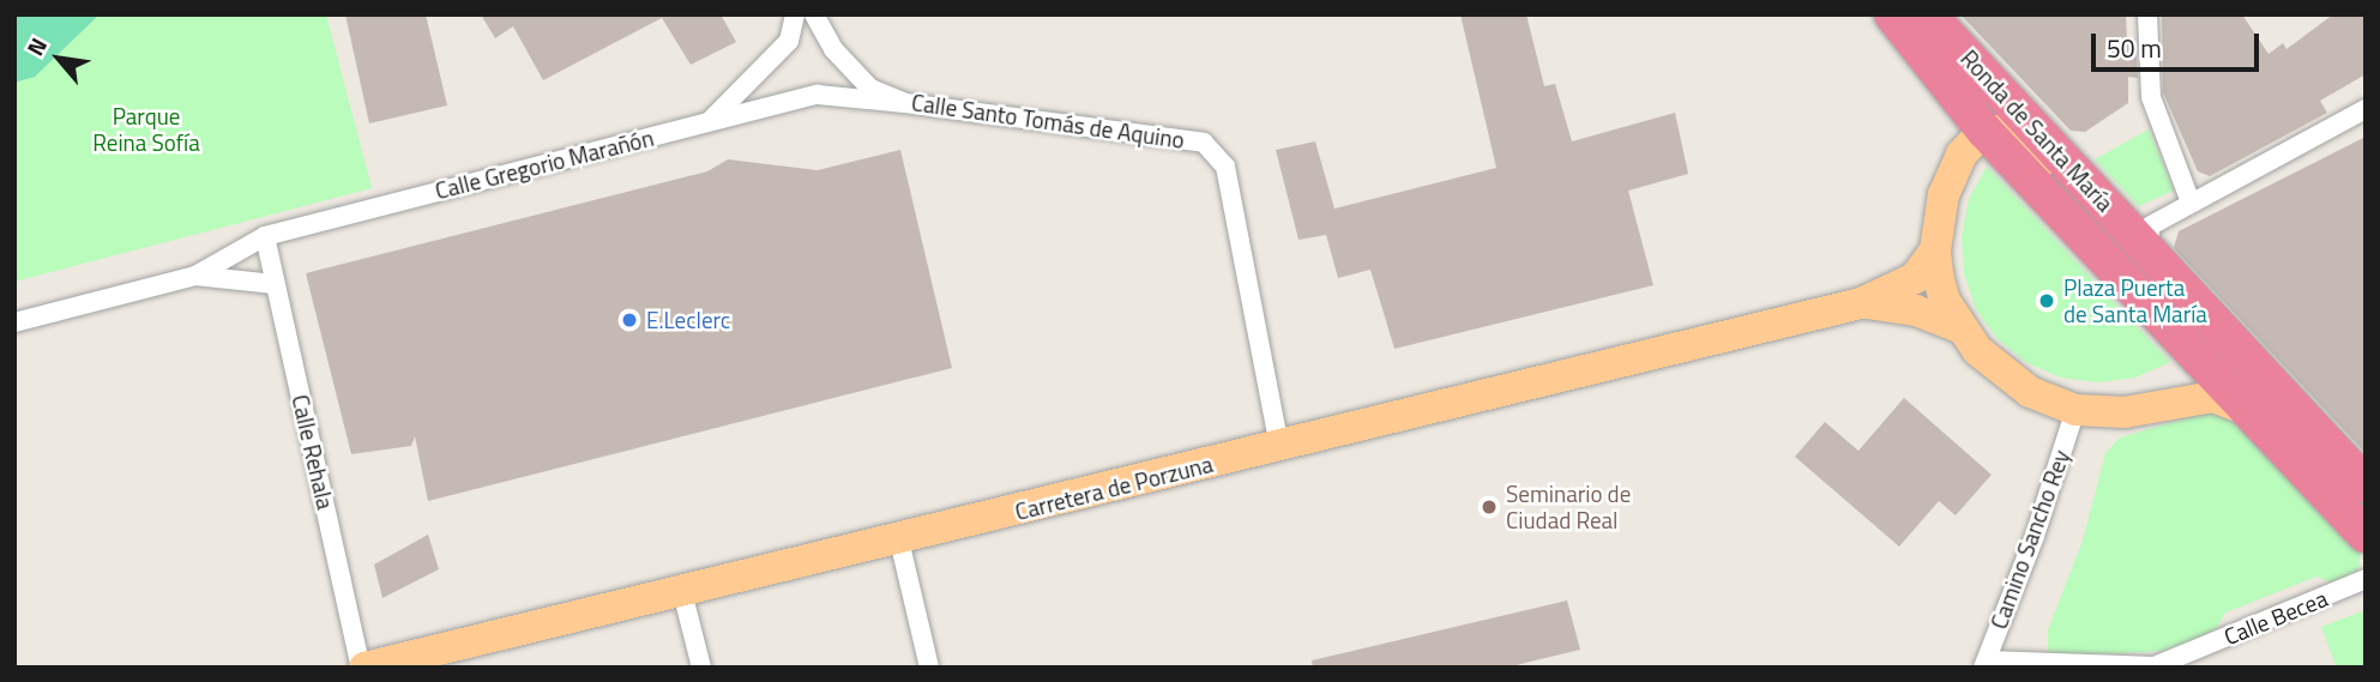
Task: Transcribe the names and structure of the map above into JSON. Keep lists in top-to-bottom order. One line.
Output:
{"streets":{"highway":["Ronda de Santa María"],"main road":["Carretera de Porzuna"],"street":["Calle Santo Tomás de Aquino","Calle Gregorio Marañón","Calle Rehala","Camino Sancho Rey","Calle Becea"]},"crossings":[["Calle Santo Tomás de Aquino","Calle Gregorio Marañón"],["Calle Santo Tomás de Aquino","Carretera de Porzuna"],["Calle Gregorio Marañón","Calle Rehala"],["Calle Rehala","Carretera de Porzuna"],["Camino Sancho Rey","Calle Becea"]],"parks":["Parque Reina Sofía"],"places":["Plaza Puerta de Santa María","E.Leclerc","Seminario de Ciudad Real"],"scale_bar":"50 m","north":"top left"}
